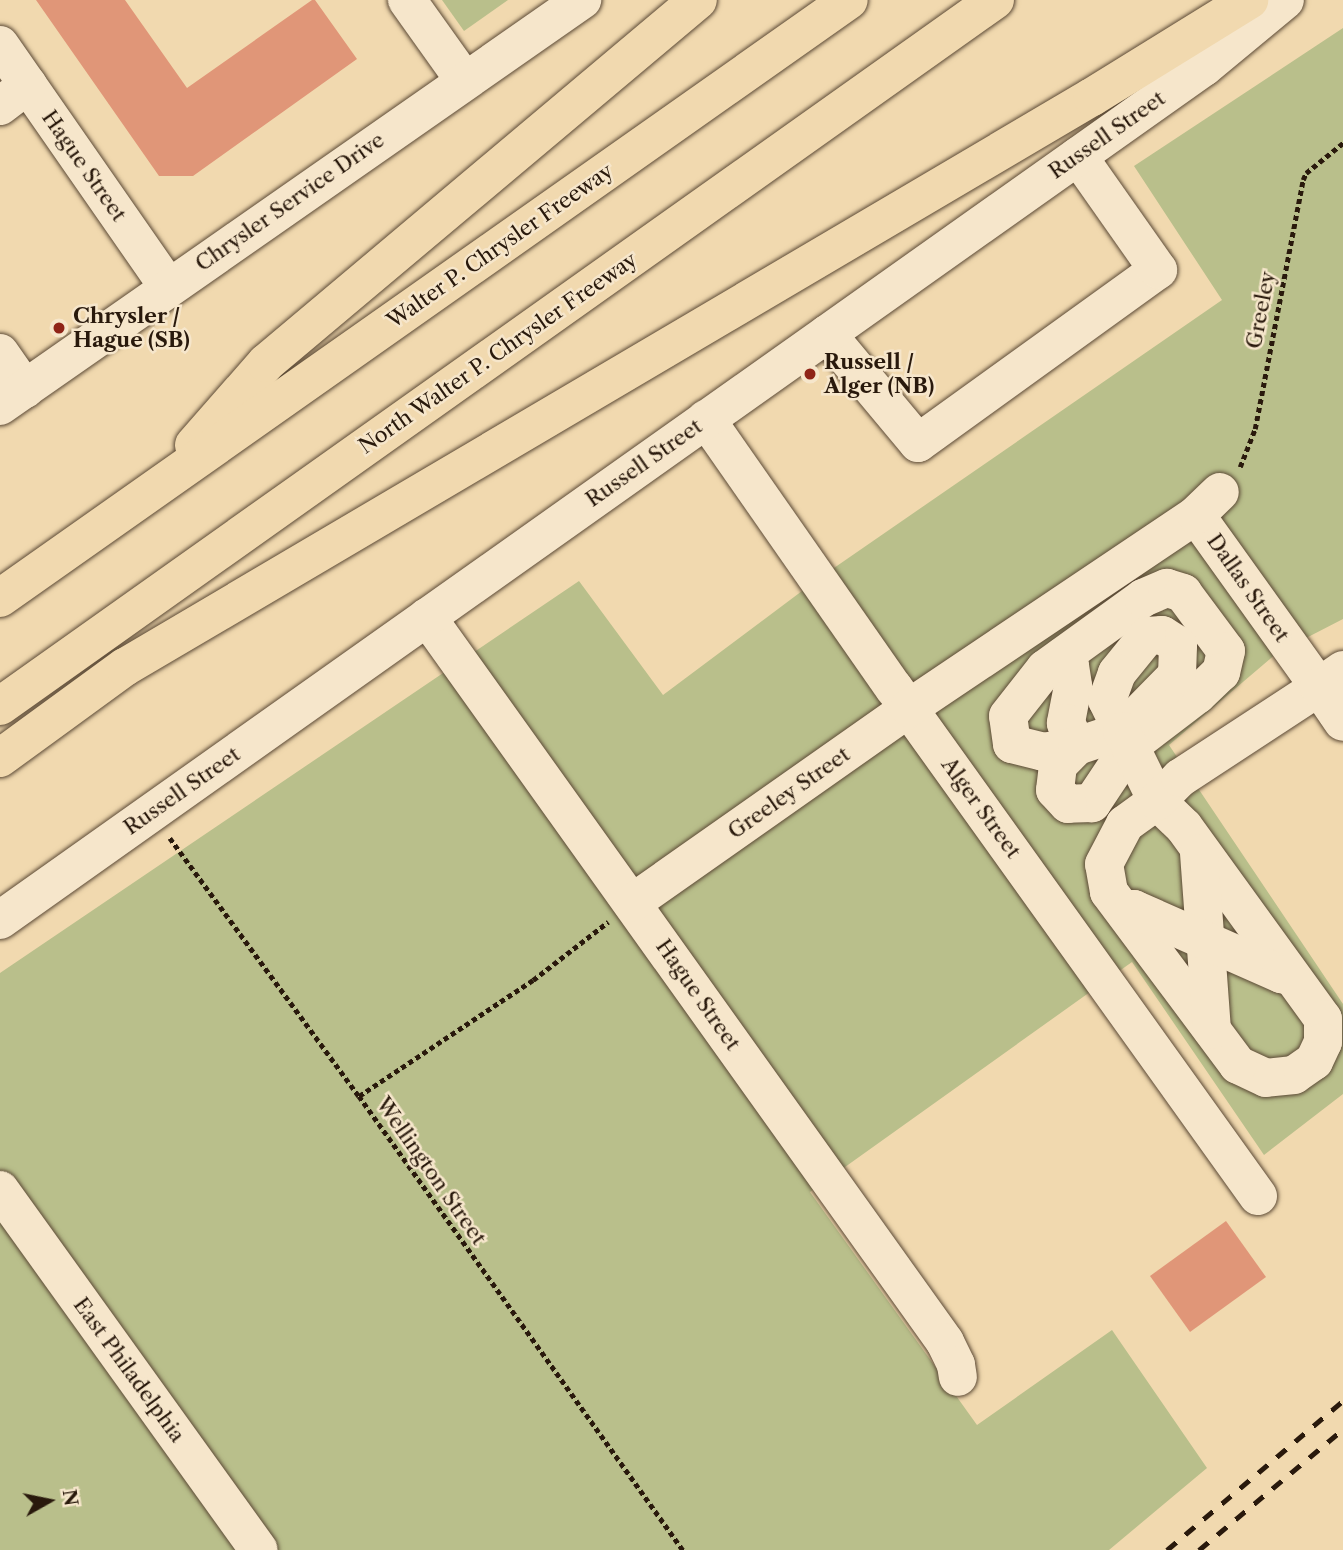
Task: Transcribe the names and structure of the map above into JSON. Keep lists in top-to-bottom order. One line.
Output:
{"streets":{"highway":["Walter P. Chrysler Freeway","North Walter P. Chrysler Freeway"],"street":["Russell Street","Hague Street","Chrysler Service Drive","Dallas Street","Greeley Street","Alger Street","East Philadelphia"],"path":["Greeley","Wellington Street"]},"crossings":[["Russell Street","Hague Street"],["Russell Street","Alger Street"],["Russell Street","Wellington Street"],["Hague Street","Chrysler Service Drive"],["Hague Street","Greeley Street"],["Greeley","Dallas Street"],["Greeley","Greeley Street"],["Dallas Street","Greeley Street"],["Greeley Street","Alger Street"]],"places":["Chrysler / Hague (SB)","Russell / Alger (NB)"],"north":"right"}
